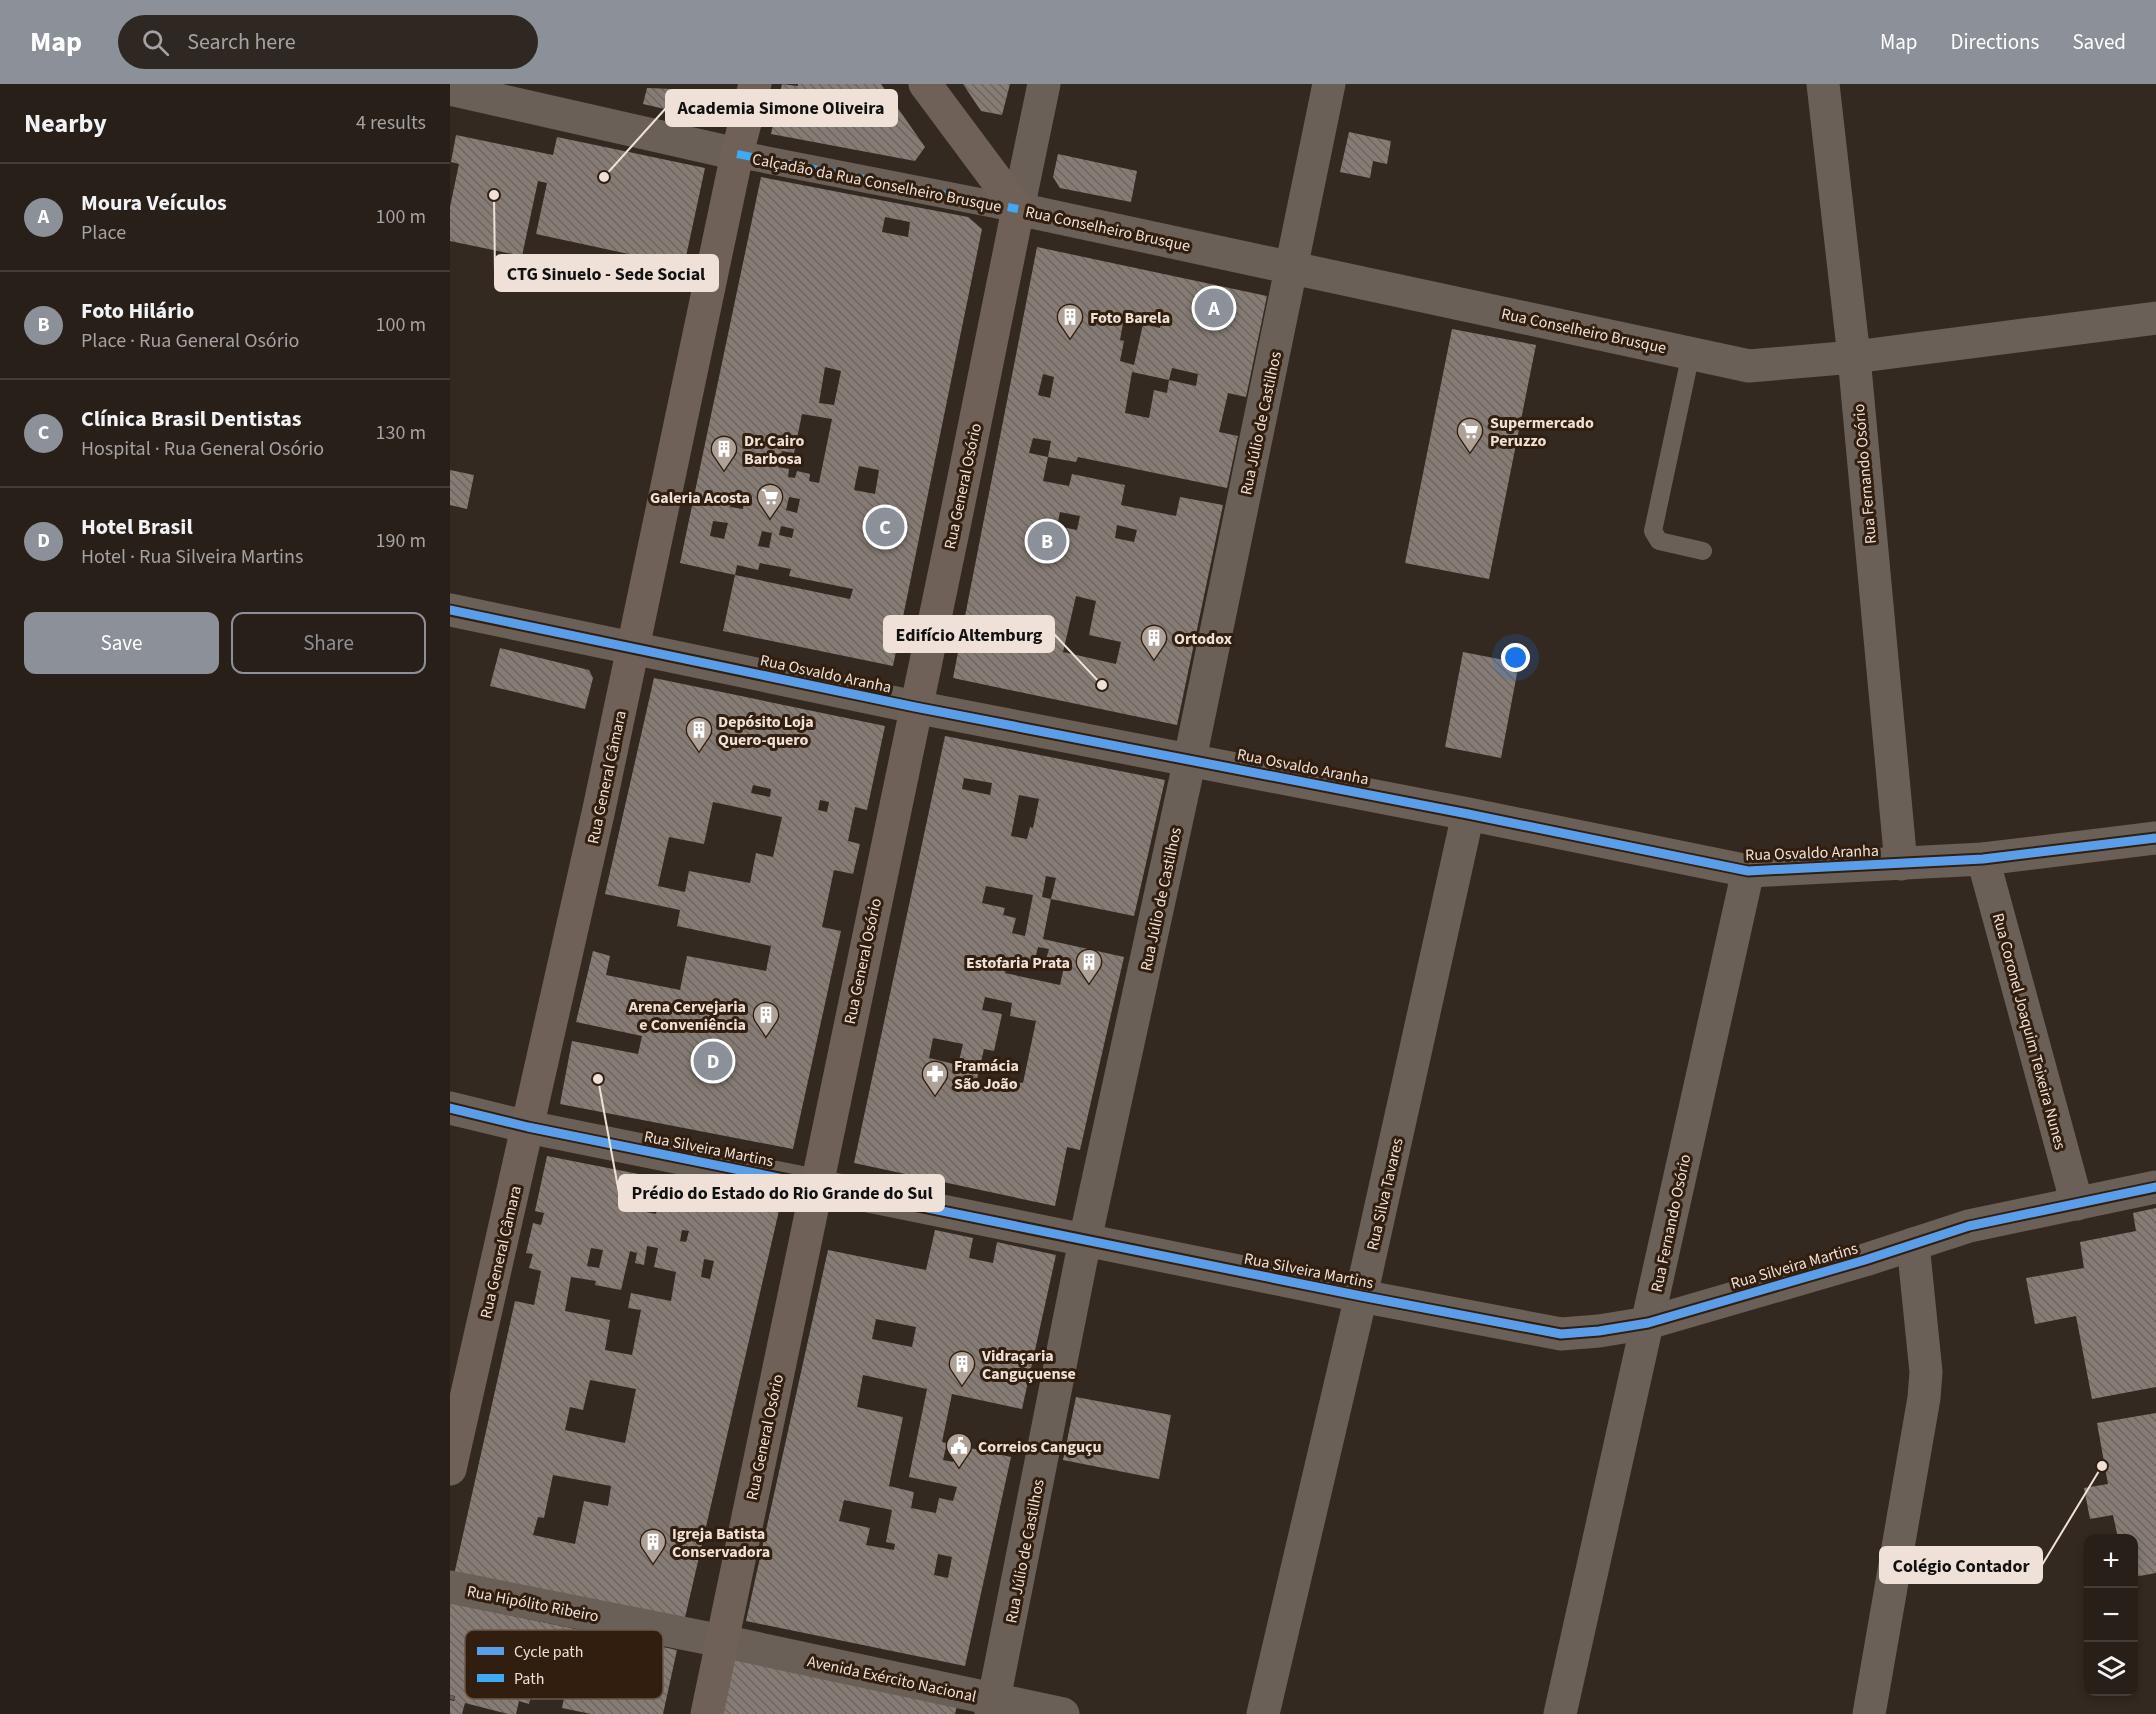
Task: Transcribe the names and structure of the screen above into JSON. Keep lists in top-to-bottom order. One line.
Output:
{"streets":{"main road":["Rua General Osório","Rua General Câmara"],"street":["Calçadão da Rua Conselheiro Brusque","Rua Conselheiro Brusque","Rua Júlio de Castilhos","Rua Fernando Osório","Rua Osvaldo Aranha","Rua Coronel Joaquim Teixeira Nunes","Rua Silveira Martins","Rua Silva Tavares","Rua Hipólito Ribeiro","Avenida Exército Nacional"]},"crossings":[["Calçadão da Rua Conselheiro Brusque","Rua Conselheiro Brusque"],["Calçadão da Rua Conselheiro Brusque","Rua General Osório"],["Calçadão da Rua Conselheiro Brusque","Rua General Câmara"],["Rua Conselheiro Brusque","Rua Júlio de Castilhos"],["Rua Conselheiro Brusque","Rua Fernando Osório"],["Rua Conselheiro Brusque","Rua General Osório"],["Rua Júlio de Castilhos","Rua Osvaldo Aranha"],["Rua Júlio de Castilhos","Rua Silveira Martins"],["Rua Júlio de Castilhos","Avenida Exército Nacional"],["Rua Fernando Osório","Rua Osvaldo Aranha"],["Rua Fernando Osório","Rua Silveira Martins"],["Rua General Osório","Rua Osvaldo Aranha"],["Rua General Osório","Rua Silveira Martins"],["Rua General Osório","Rua Hipólito Ribeiro"],["Rua General Osório","Avenida Exército Nacional"],["Rua Osvaldo Aranha","Rua General Câmara"],["Rua Osvaldo Aranha","Rua Coronel Joaquim Teixeira Nunes"],["Rua Osvaldo Aranha","Rua Silva Tavares"],["Rua General Câmara","Rua Silveira Martins"],["Rua Coronel Joaquim Teixeira Nunes","Rua Silveira Martins"],["Rua Silveira Martins","Rua Silva Tavares"],["Rua Hipólito Ribeiro","Avenida Exército Nacional"]],"places":{"other":["Academia Simone Oliveira","CTG Sinuelo - Sede Social","Edifício Altemburg","Prédio do Estado do Rio Grande do Sul","Colégio Contador"],"building":["Foto Barela","Dr. Cairo Barbosa","Ortodox","Depósito Loja Quero-quero","Estofaria Prata","Arena Cervejaria e Conveniência","Vidraçaria Canguçuense","Igreja Batista Conservadora"],"supermarket":["Supermercado Peruzzo","Galeria Acosta"],"pharmacy":["Framácia São João"],"public building":["Correios Canguçu"]},"legend":["Cycle path","Path"],"page":{"header":"Map","search":"Search here","nav":["Map","Directions","Saved"],"heading":["Nearby","4 results"],"list":[{"mark":"A","name":"Moura Veículos","note":"Place","value":"100 m"},{"mark":"B","name":"Foto Hilário","note":"Place · Rua General Osório","value":"100 m"},{"mark":"C","name":"Clínica Brasil Dentistas","note":"Hospital · Rua General Osório","value":"130 m"},{"mark":"D","name":"Hotel Brasil","note":"Hotel · Rua Silveira Martins","value":"190 m"}],"pins":["A","C","B","D"],"buttons":["Save","Share"],"map_buttons":["+","−"]}}
